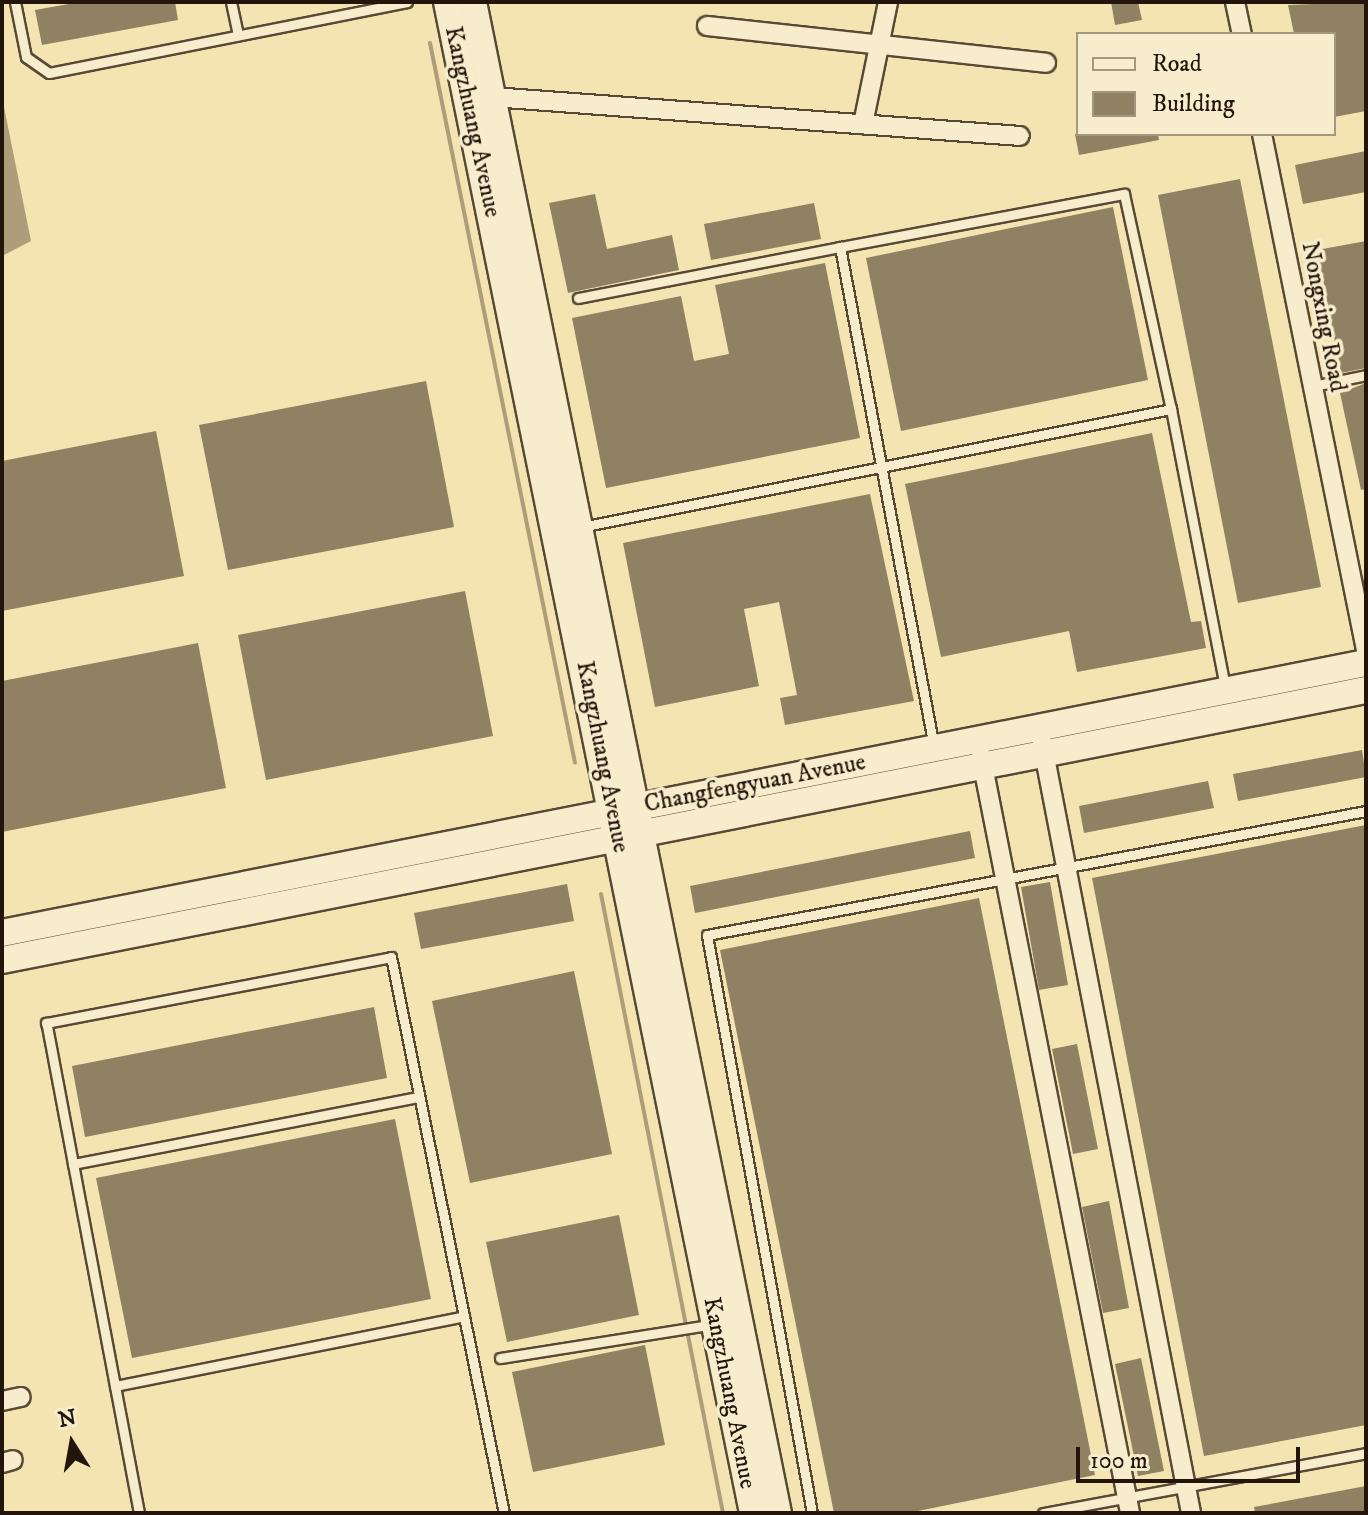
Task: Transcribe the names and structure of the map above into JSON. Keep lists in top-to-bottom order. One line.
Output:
{"streets":{"main road":["Kangzhuang Avenue","Changfengyuan Avenue"],"street":["Nongxing Road"]},"crossings":[["Kangzhuang Avenue","Changfengyuan Avenue"]],"legend":["Road","Building"],"scale_bar":"100 m","north":"top"}
